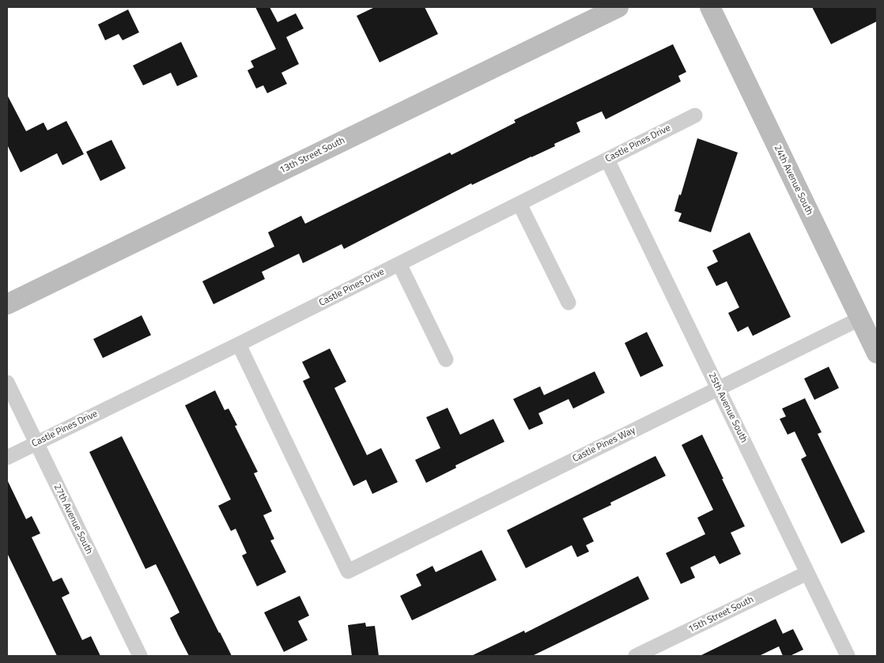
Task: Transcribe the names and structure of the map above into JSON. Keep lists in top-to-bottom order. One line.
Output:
{"streets":{"street":["Castle Pines Drive","13th Street South","24th Avenue South","25th Avenue South","Castle Pines Way","27th Avenue South","15th Street South"]},"crossings":[["Castle Pines Drive","25th Avenue South"],["Castle Pines Drive","Castle Pines Way"],["Castle Pines Drive","27th Avenue South"],["24th Avenue South","Castle Pines Way"],["25th Avenue South","Castle Pines Way"],["25th Avenue South","15th Street South"]]}
